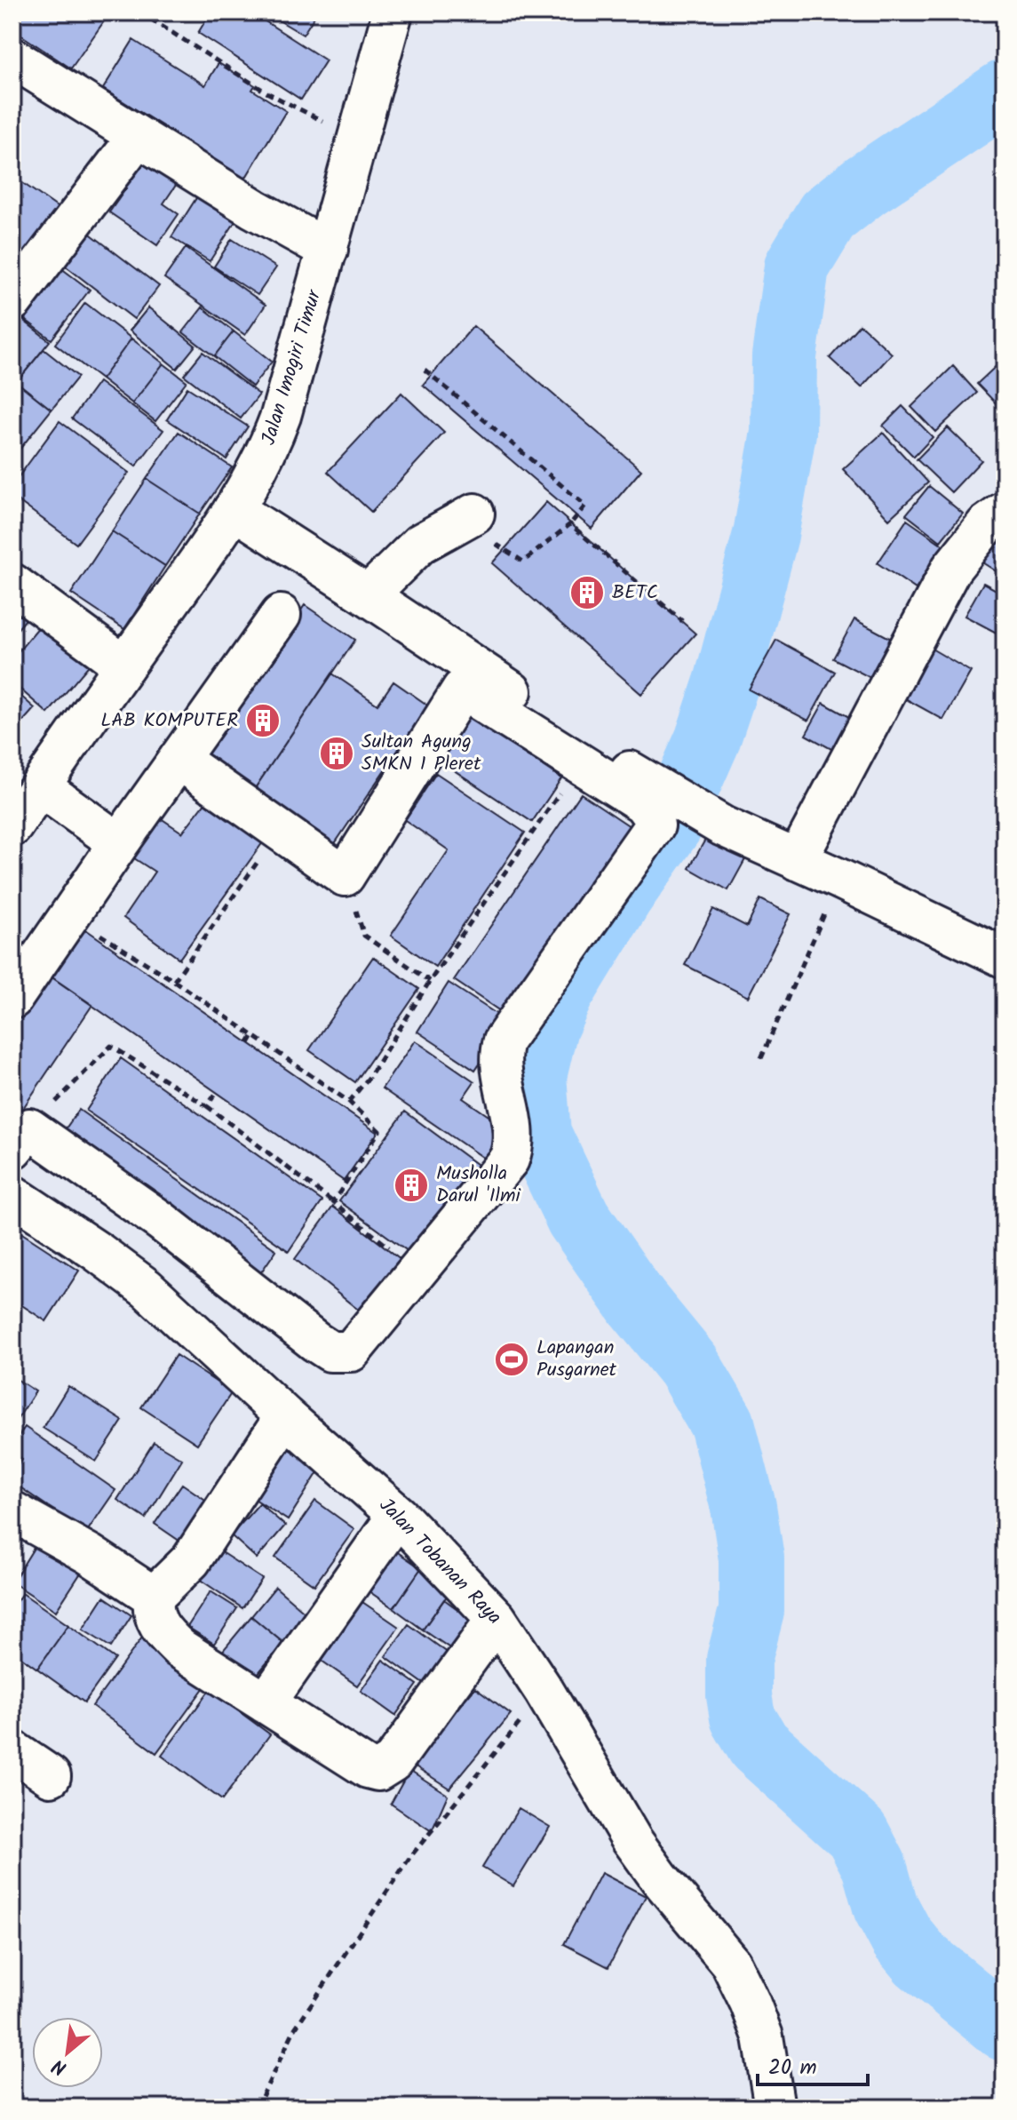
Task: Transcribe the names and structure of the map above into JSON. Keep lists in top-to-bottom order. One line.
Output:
{"streets":{"street":["Jalan Imogiri Timur","Jalan Tobanan Raya"]},"places":{"building":["BETC","LAB KOMPUTER","Sultan Agung SMKN 1 Pleret","Musholla Darul 'Ilmi"],"sports":["Lapangan Pusgarnet"]},"scale_bar":"20 m","north":"bottom left"}
